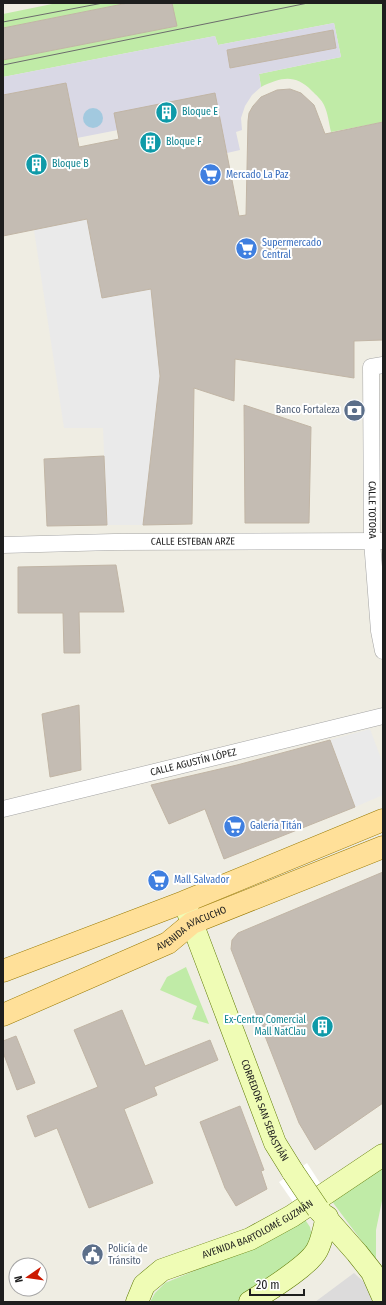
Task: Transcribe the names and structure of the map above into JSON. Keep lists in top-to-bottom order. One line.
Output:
{"streets":{"main road":["AVENIDA AYACUCHO"],"street":["CALLE TOTORA","CALLE ESTEBAN ARZE","CALLE AGUSTÍN LÓPEZ","CORREDOR SAN SEBASTIÁN","AVENIDA BARTOLOMÉ GUZMÁN"]},"crossings":[["CALLE TOTORA","CALLE ESTEBAN ARZE"],["AVENIDA AYACUCHO","CORREDOR SAN SEBASTIÁN"],["CORREDOR SAN SEBASTIÁN","AVENIDA BARTOLOMÉ GUZMÁN"]],"places":{"building":["Bloque E","Bloque F","Bloque B","Ex-Centro Comercial Mall NatClau"],"supermarket":["Mercado La Paz","Supermercado Central","Galería Titán","Mall Salvador"],"bank":["Banco Fortaleza"],"public building":["Policía de Tránsito"]},"scale_bar":"20 m","north":"left"}
